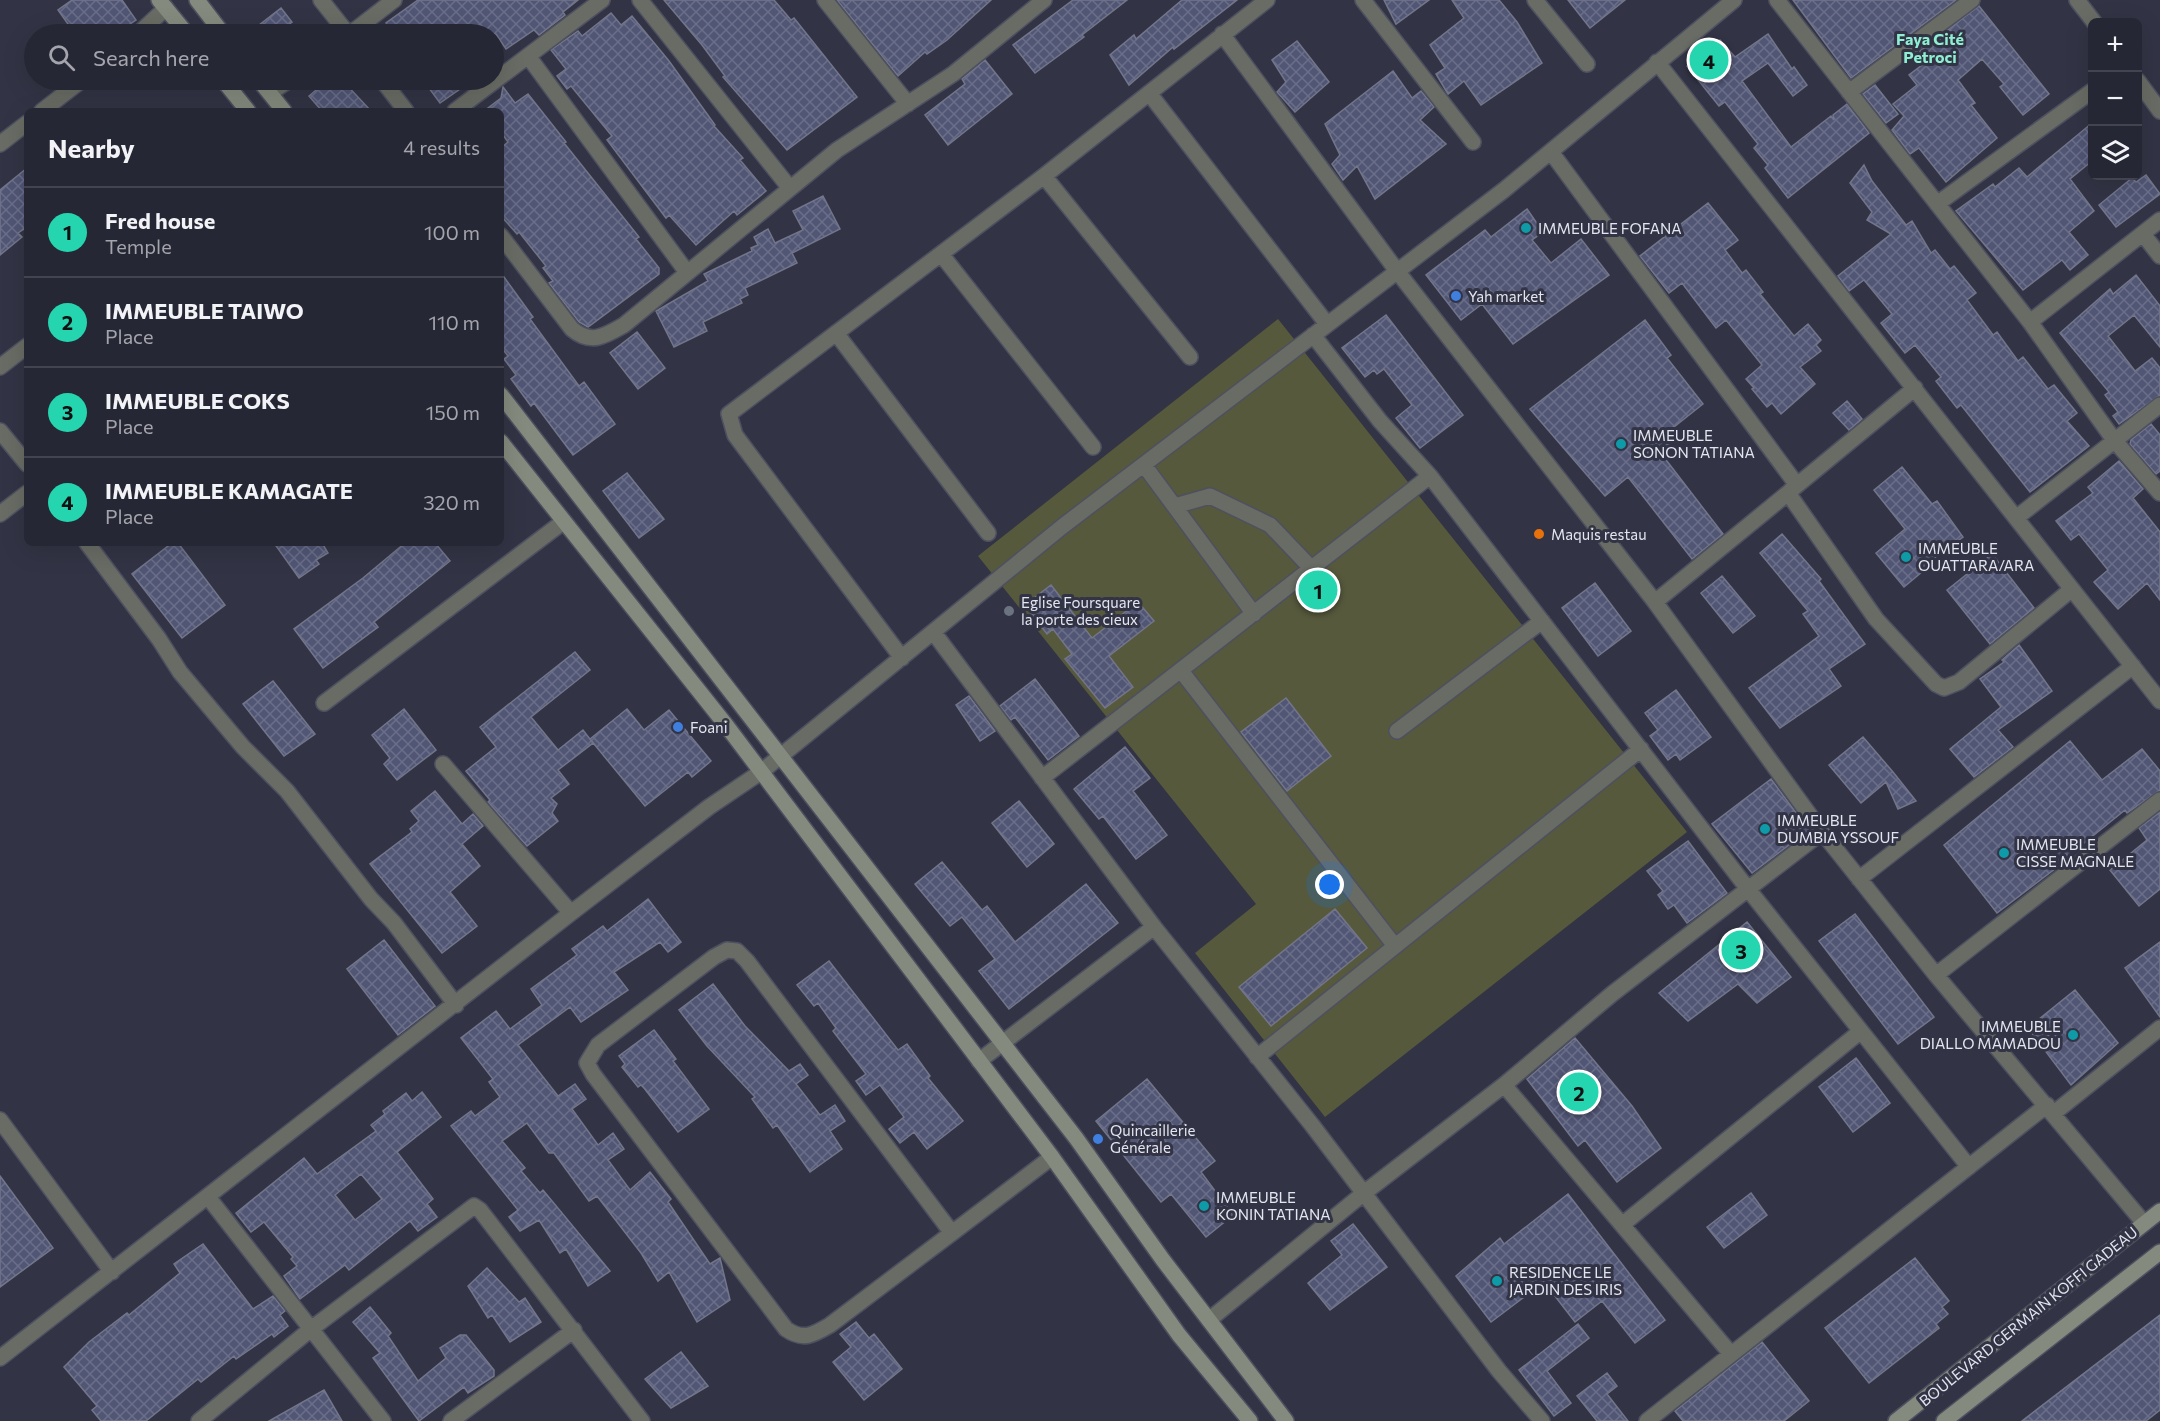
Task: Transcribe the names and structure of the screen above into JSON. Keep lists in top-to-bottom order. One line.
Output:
{"streets":{"main road":["BOULEVARD GERMAIN KOFFI GADEAU"]},"districts":["Faya Cité Petroci"],"places":["IMMEUBLE FOFANA","Yah market","IMMEUBLE SONON TATIANA","Maquis restau","IMMEUBLE OUATTARA/ARA","Eglise Foursquare la porte des cieux","Foani","IMMEUBLE DUMBIA YSSOUF","IMMEUBLE CISSE MAGNALE","IMMEUBLE DIALLO MAMADOU","Quincaillerie Générale","IMMEUBLE KONIN TATIANA","RESIDENCE LE JARDIN DES IRIS"],"page":{"map_buttons":["+","−"],"search":"Search here","pins":["4","1","3","2"],"heading":["Nearby","4 results"],"list":[{"mark":"1","name":"Fred house","note":"Temple","value":"100 m"},{"mark":"2","name":"IMMEUBLE TAIWO","note":"Place","value":"110 m"},{"mark":"3","name":"IMMEUBLE COKS","note":"Place","value":"150 m"},{"mark":"4","name":"IMMEUBLE KAMAGATE","note":"Place","value":"320 m"}]}}
